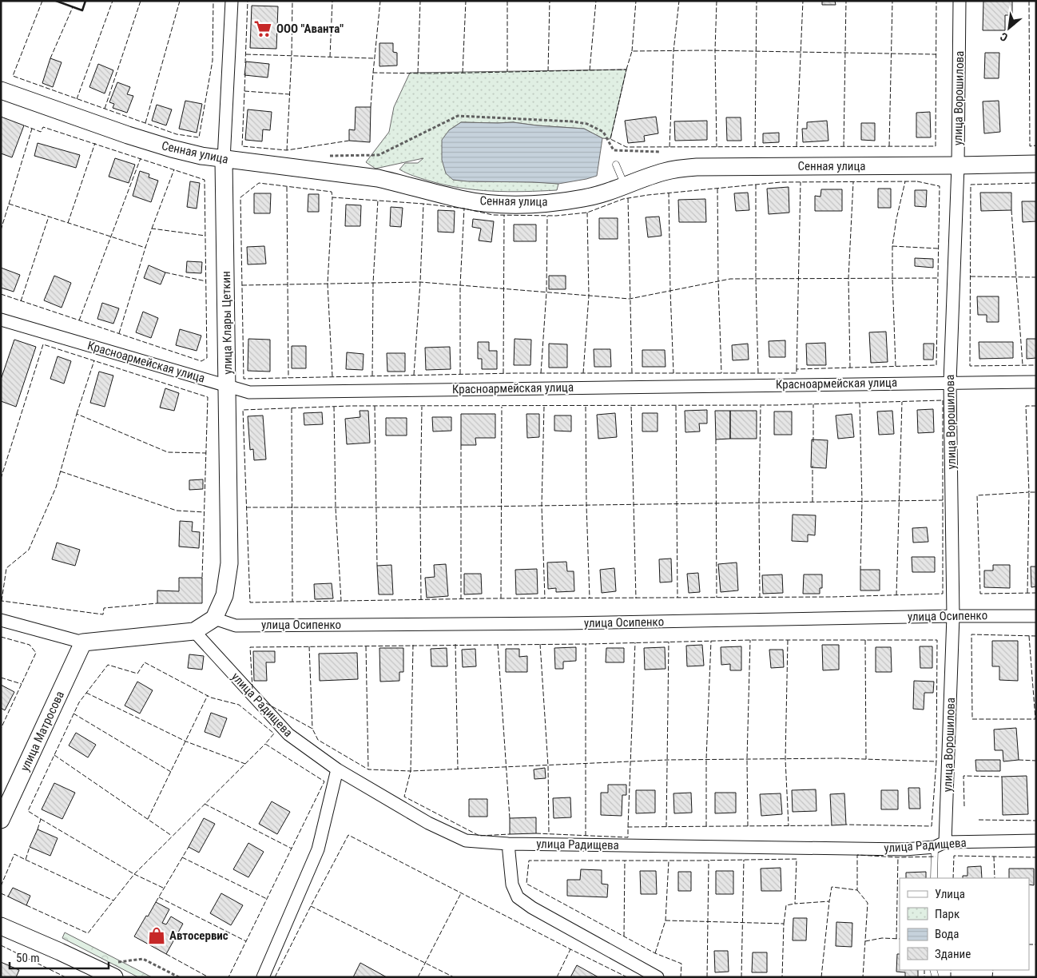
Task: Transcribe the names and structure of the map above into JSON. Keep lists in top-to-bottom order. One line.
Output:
{"streets":{"street":["улица Ворошилова","Сенная улица","улица Клары Цеткин","Красноармейская улица","улица Осипенко","улица Радищева","улица Матросова"]},"crossings":[["улица Ворошилова","Сенная улица"],["улица Ворошилова","Красноармейская улица"],["улица Ворошилова","улица Осипенко"],["улица Ворошилова","улица Радищева"],["Сенная улица","улица Клары Цеткин"],["улица Клары Цеткин","Красноармейская улица"],["улица Клары Цеткин","улица Осипенко"]],"places":{"supermarket":["ООО \"Аванта\""],"shop":["Автосервис"]},"legend":["Улица","Парк","Вода","Здание"],"scale_bar":"50 m","north":"bottom left"}
